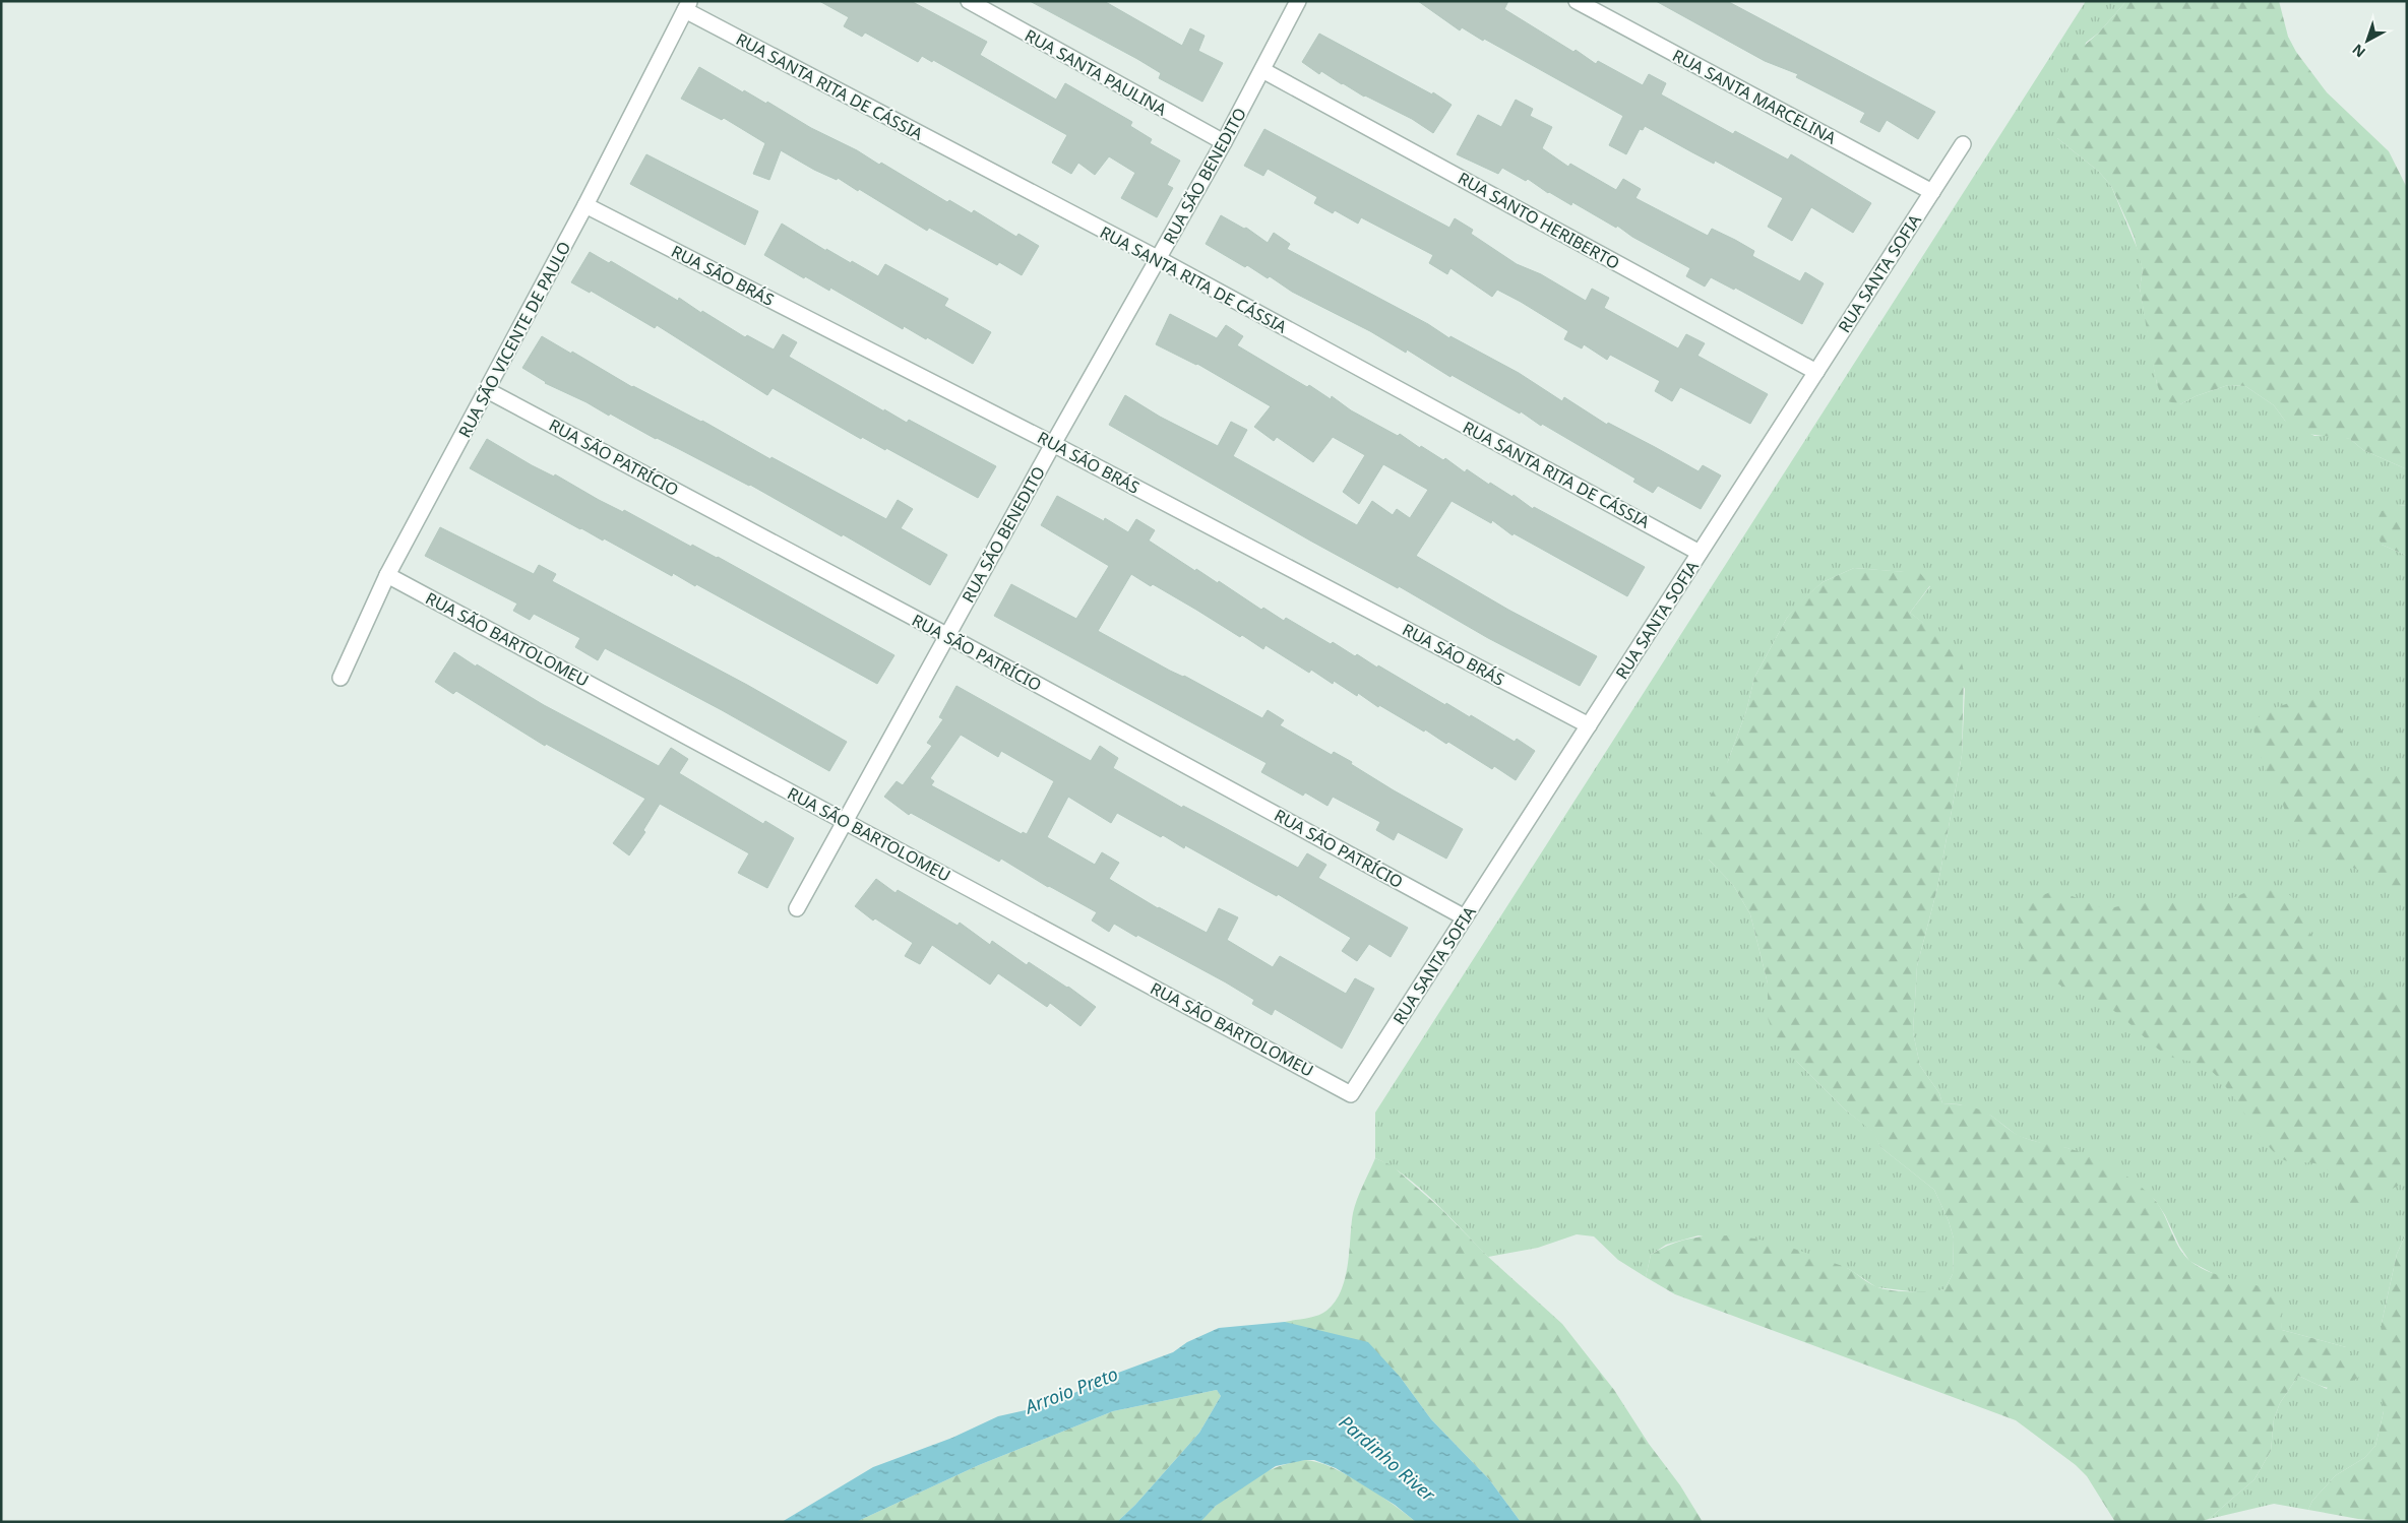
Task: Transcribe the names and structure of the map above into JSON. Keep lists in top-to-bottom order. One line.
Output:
{"streets":{"street":["RUA SANTA PAULINA","RUA SANTA RITA DE CÁSSIA","RUA SANTA MARCELINA","RUA SÃO BENEDITO","RUA SANTO HERIBERTO","RUA SANTA SOFIA","RUA SÃO BRÁS","RUA SÃO VICENTE DE PAULO","RUA SÃO PATRÍCIO","RUA SÃO BARTOLOMEU"]},"crossings":[["RUA SANTA PAULINA","RUA SÃO BENEDITO"],["RUA SANTA RITA DE CÁSSIA","RUA SÃO BENEDITO"],["RUA SANTA RITA DE CÁSSIA","RUA SANTA SOFIA"],["RUA SANTA RITA DE CÁSSIA","RUA SÃO VICENTE DE PAULO"],["RUA SANTA MARCELINA","RUA SANTA SOFIA"],["RUA SÃO BENEDITO","RUA SANTO HERIBERTO"],["RUA SÃO BENEDITO","RUA SÃO BRÁS"],["RUA SÃO BENEDITO","RUA SÃO PATRÍCIO"],["RUA SÃO BENEDITO","RUA SÃO BARTOLOMEU"],["RUA SANTO HERIBERTO","RUA SANTA SOFIA"],["RUA SANTA SOFIA","RUA SÃO BRÁS"],["RUA SANTA SOFIA","RUA SÃO PATRÍCIO"],["RUA SANTA SOFIA","RUA SÃO BARTOLOMEU"],["RUA SÃO BRÁS","RUA SÃO VICENTE DE PAULO"],["RUA SÃO VICENTE DE PAULO","RUA SÃO PATRÍCIO"],["RUA SÃO VICENTE DE PAULO","RUA SÃO BARTOLOMEU"]],"water":["Arroio Preto","Pardinho River"],"north":"bottom left"}
